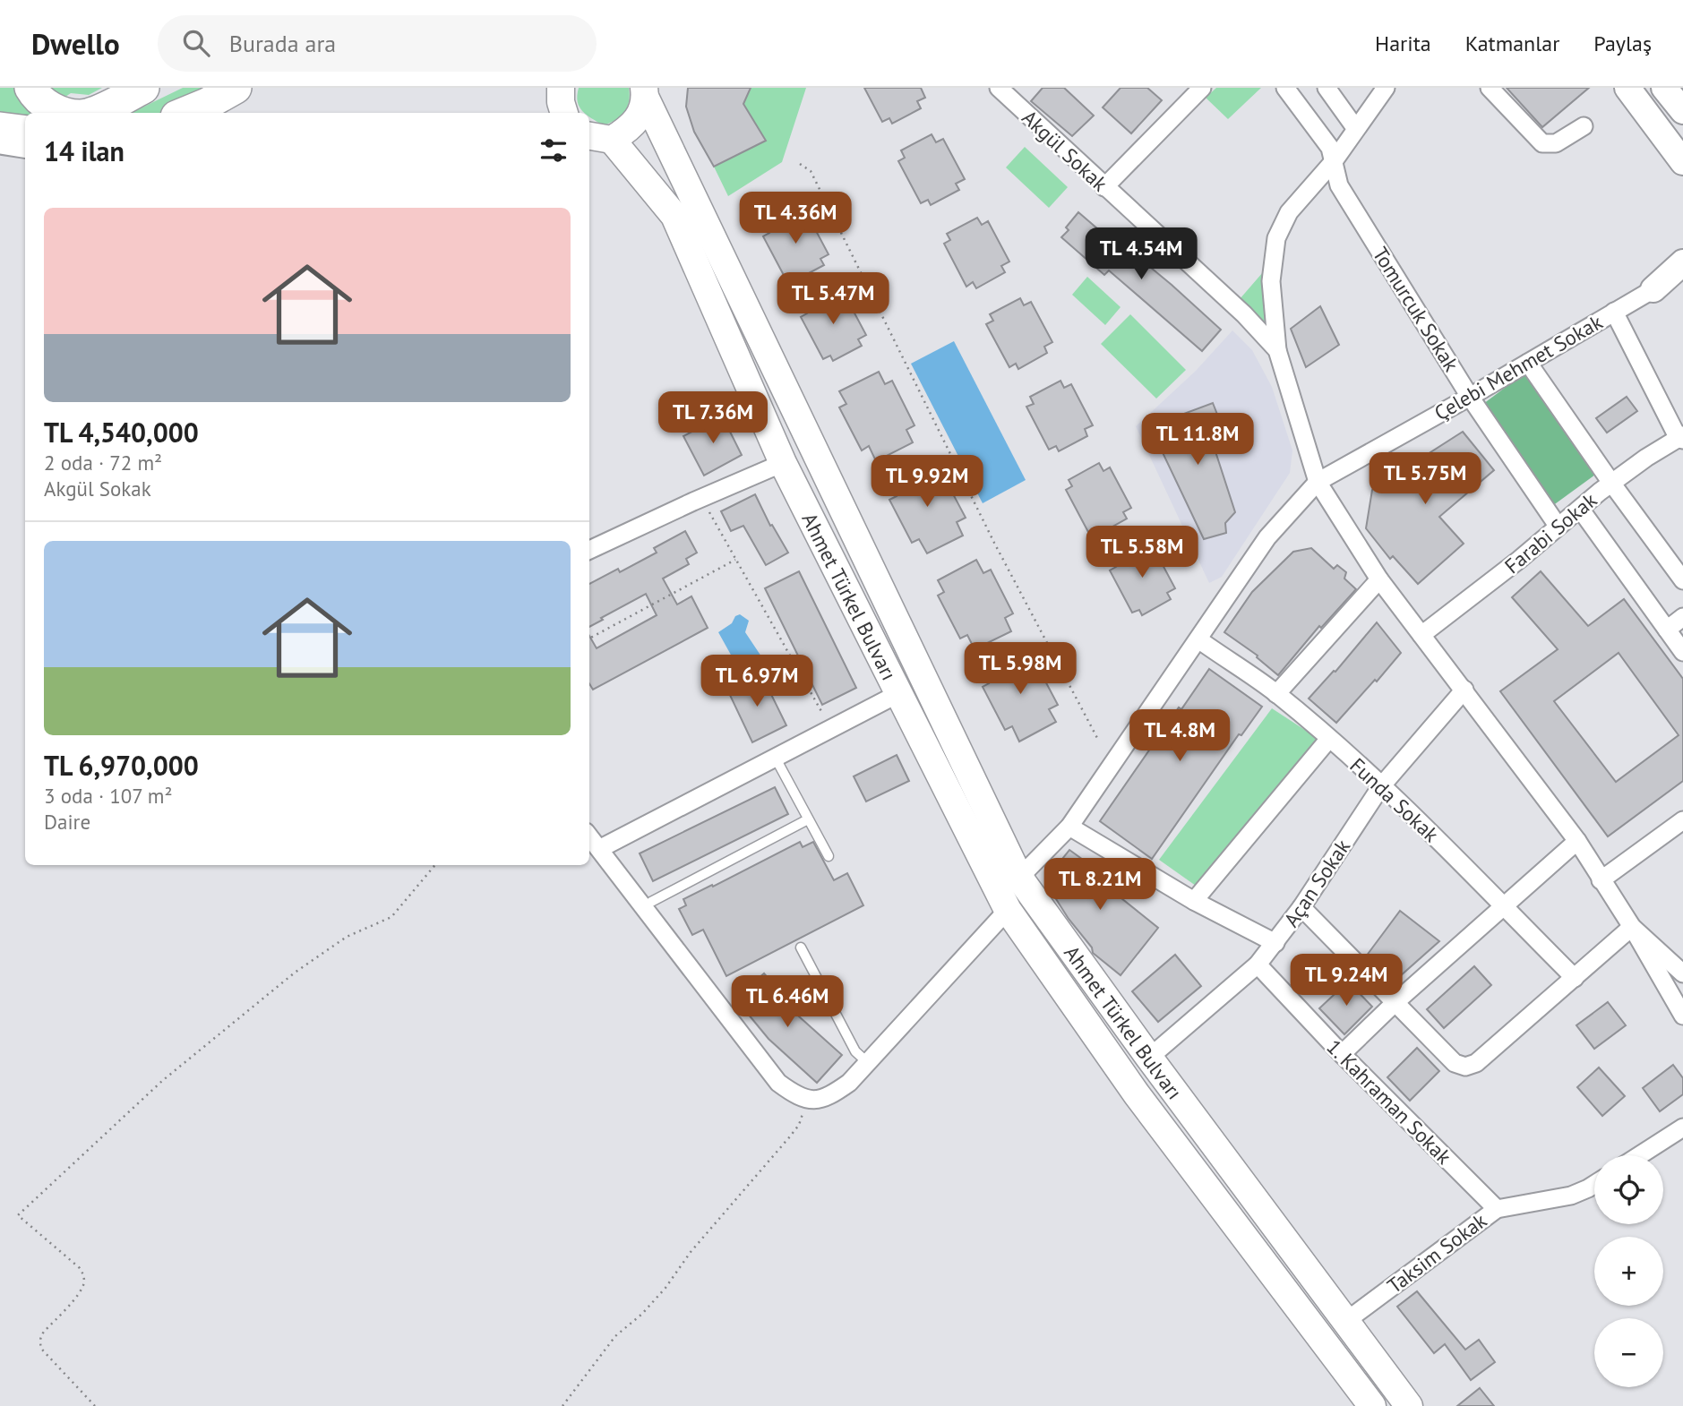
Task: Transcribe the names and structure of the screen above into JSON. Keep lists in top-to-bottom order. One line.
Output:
{"streets":{"main road":["Ahmet Türkel Bulvarı"],"street":["Akgül Sokak","Tomurcuk Sokak","Çelebi Mehmet Sokak","Farabi Sokak","Funda Sokak","Açan Sokak","1. Kahraman Sokak","Taksim Sokak"]},"crossings":[["Akgül Sokak","Çelebi Mehmet Sokak"],["Akgül Sokak","Farabi Sokak"],["Akgül Sokak","Açan Sokak"],["Tomurcuk Sokak","Çelebi Mehmet Sokak"],["Tomurcuk Sokak","Farabi Sokak"],["Çelebi Mehmet Sokak","Ahmet Türkel Bulvarı"],["Çelebi Mehmet Sokak","Funda Sokak"],["Ahmet Türkel Bulvarı","Açan Sokak"],["Ahmet Türkel Bulvarı","Taksim Sokak"],["Funda Sokak","Açan Sokak"],["Açan Sokak","1. Kahraman Sokak"],["1. Kahraman Sokak","Taksim Sokak"]],"page":{"header":"Dwello","search":"Burada ara","nav":["Harita","Katmanlar","Paylaş"],"heading":"14 ilan","list":[{"name":"TL 4,540,000","note":"2 oda · 72 m² · Akgül Sokak"},{"name":"TL 6,970,000","note":"3 oda · 107 m² · Daire"}],"price":["TL 4.36M","TL 4.54M","TL 5.47M","TL 7.36M","TL 11.8M","TL 5.75M","TL 9.92M","TL 5.58M","TL 5.98M","TL 6.97M","TL 4.8M","TL 8.21M","TL 9.24M","TL 6.46M"],"map_buttons":["+","−"]}}
